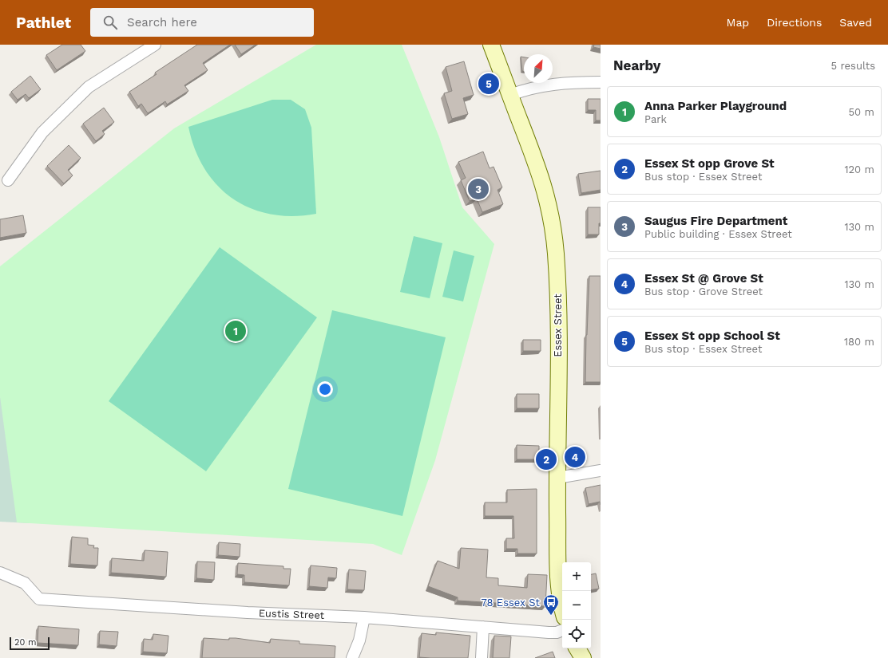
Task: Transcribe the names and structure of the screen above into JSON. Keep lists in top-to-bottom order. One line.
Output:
{"streets":{"main road":["Essex Street"],"street":["Eustis Street"]},"places":{"bus stop":["78 Essex St"]},"scale_bar":"20 m","north":"top right","page":{"header":"Pathlet","search":"Search here","nav":["Map","Directions","Saved"],"heading":["Nearby","5 results"],"pins":["5","3","1","4","2"],"list":[{"mark":"1","name":"Anna Parker Playground","note":"Park","value":"50 m"},{"mark":"2","name":"Essex St opp Grove St","note":"Bus stop · Essex Street","value":"120 m"},{"mark":"3","name":"Saugus Fire Department","note":"Public building · Essex Street","value":"130 m"},{"mark":"4","name":"Essex St @ Grove St","note":"Bus stop · Grove Street","value":"130 m"},{"mark":"5","name":"Essex St opp School St","note":"Bus stop · Essex Street","value":"180 m"}],"map_buttons":["+","−"],"scale":"20 m"}}
